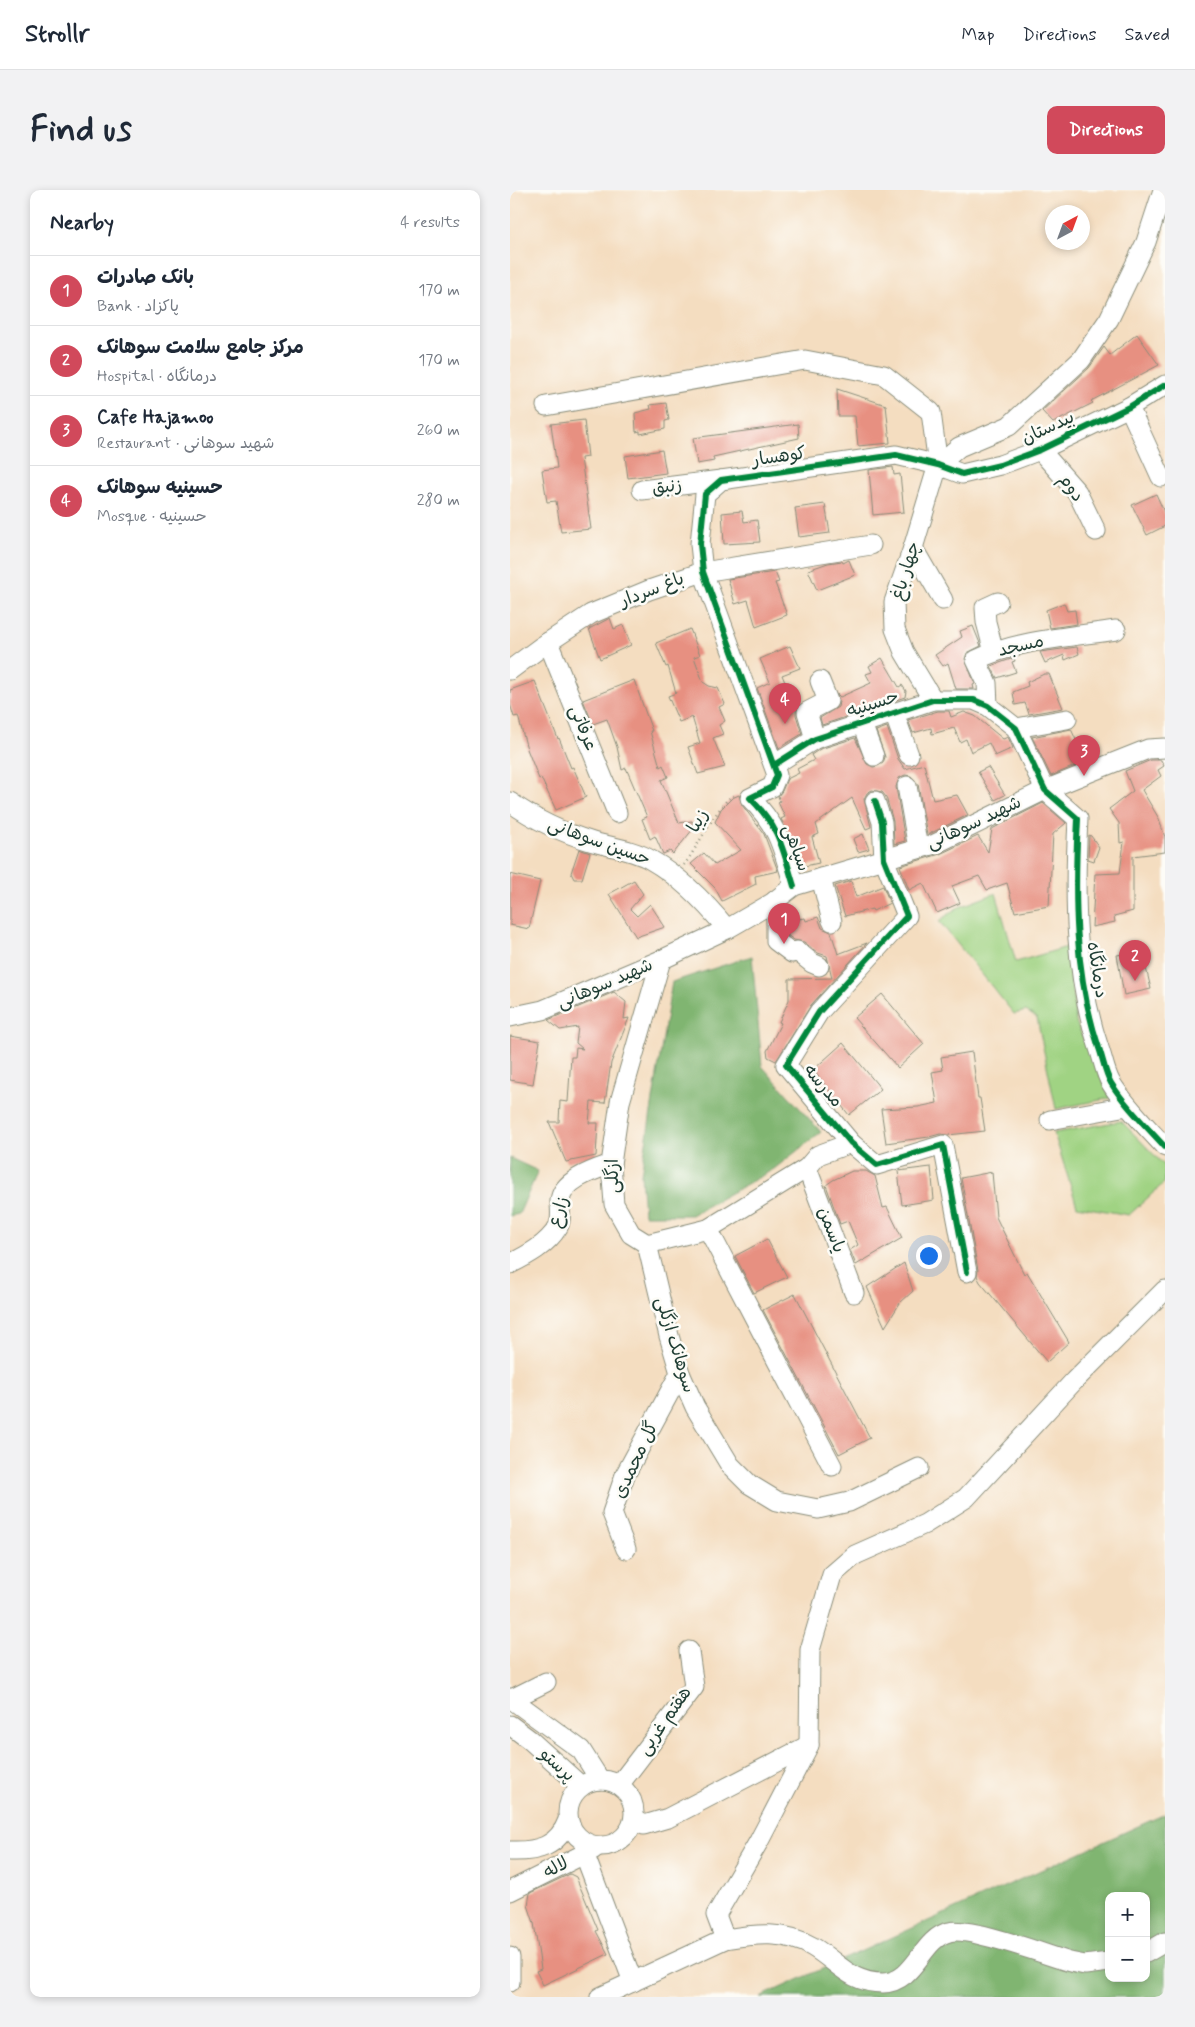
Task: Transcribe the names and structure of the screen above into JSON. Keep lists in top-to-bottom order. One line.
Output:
{"streets":{"street":["بیدستان","کوهسار","زنبق","دوم","چهار باغ","باغ سردار","مسجد","حسینیه","عرفاتی","شهید سوهانی","حسین سوهانی","سپاهی","درمانگاه","مدرسه","ازگلی","زارع","یاسمن","سوهانک ازگلی","گل محمدی","هفتم غربی","پرستو","لاله"],"path":["زیبا"]},"crossings":[["بیدستان","کوهسار"],["بیدستان","دوم"],["بیدستان","چهار باغ"],["کوهسار","زنبق"],["کوهسار","چهار باغ"],["چهار باغ","حسینیه"],["باغ سردار","عرفاتی"],["مسجد","حسینیه"],["زیبا","حسین سوهانی"],["زیبا","سپاهی"],["شهید سوهانی","حسین سوهانی"],["شهید سوهانی","سپاهی"],["شهید سوهانی","درمانگاه"],["شهید سوهانی","مدرسه"],["شهید سوهانی","ازگلی"],["ازگلی","زارع"],["ازگلی","سوهانک ازگلی"],["سوهانک ازگلی","گل محمدی"],["هفتم غربی","پرستو"],["هفتم غربی","لاله"],["پرستو","لاله"]],"north":"top right","page":{"header":"Strollr","nav":["Map","Directions","Saved"],"buttons":"Directions","title":"Find us","heading":["Nearby","4 results"],"list":[{"mark":"1","name":"بانک صادرات","note":"Bank · پاکزاد","value":"170 m"},{"mark":"2","name":"مرکز جامع سلامت سوهانک","note":"Hospital · درمانگاه","value":"170 m"},{"mark":"3","name":"Cafe Hajamoo","note":"Restaurant · شهید سوهانی","value":"260 m"},{"mark":"4","name":"حسینیه سوهانک","note":"Mosque · حسینیه","value":"280 m"}],"pins":["4","3","1","2"],"map_buttons":["+","−"]}}
